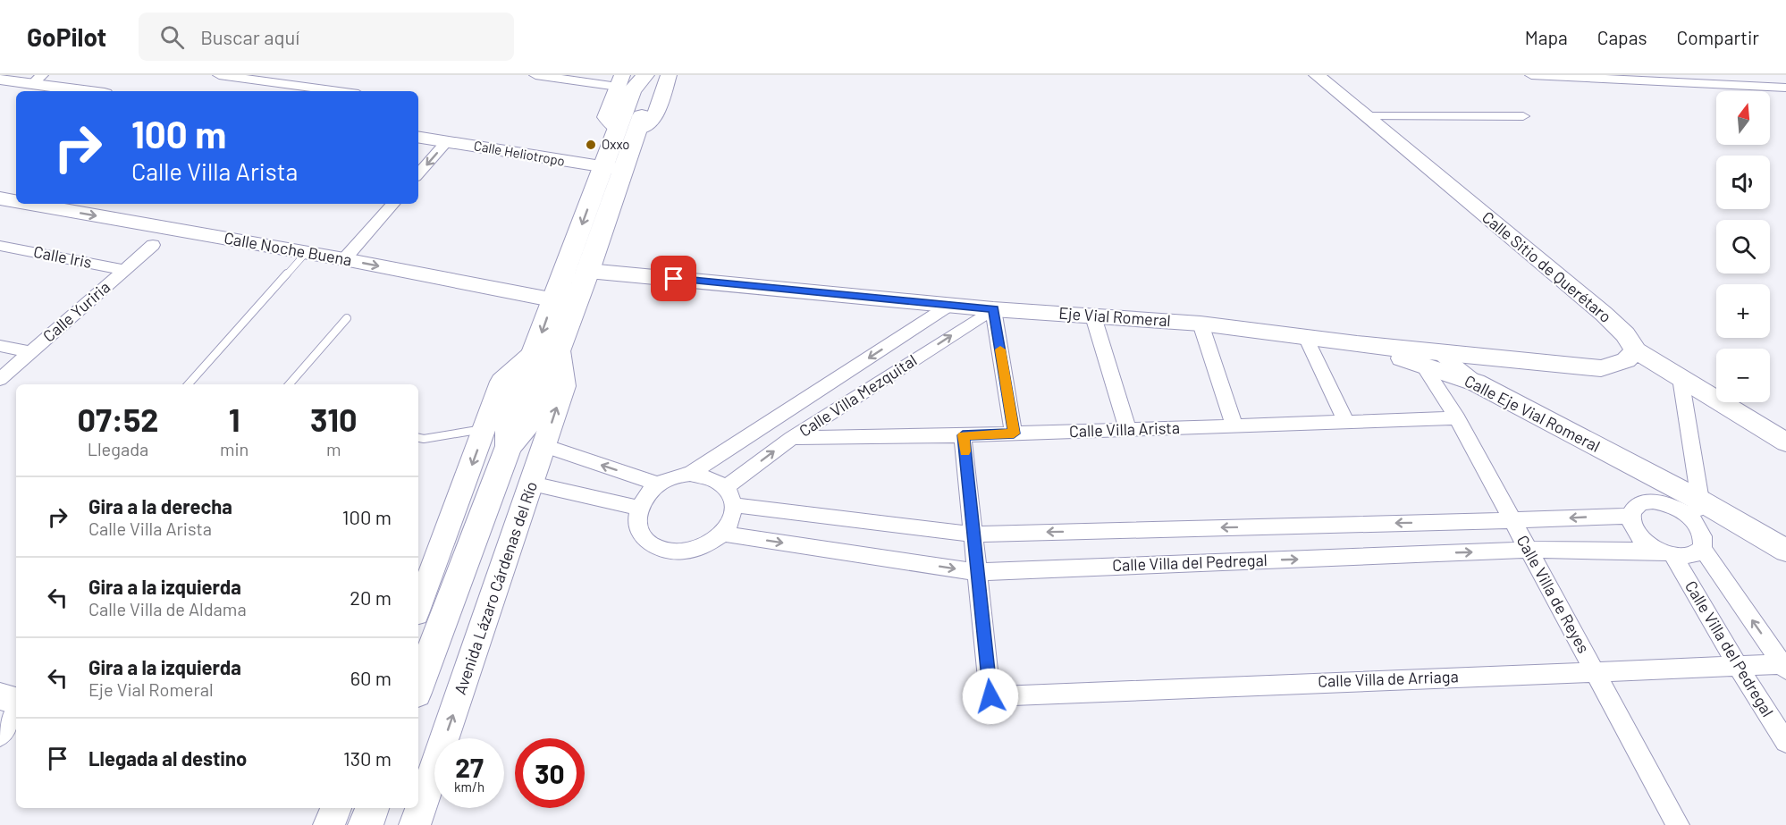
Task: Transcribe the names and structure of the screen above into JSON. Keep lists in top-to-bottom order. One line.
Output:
{"streets":{"main road":["Calle Heliotropo","Calle Noche Buena","Calle Sitio de Querétaro","Eje Vial Romeral","Calle Eje Vial Romeral","Avenida Lázaro Cárdenas del Río"],"street":["Calle Iris","Calle Yuriria","Calle Villa Mezquital","Calle Villa Arista","Calle Villa del Pedregal","Calle Villa de Reyes","Calle Villa de Arriaga"]},"crossings":[["Calle Heliotropo","Avenida Lázaro Cárdenas del Río"],["Calle Noche Buena","Avenida Lázaro Cárdenas del Río"],["Calle Iris","Calle Yuriria"],["Eje Vial Romeral","Calle Villa Mezquital"],["Eje Vial Romeral","Calle Eje Vial Romeral"],["Eje Vial Romeral","Avenida Lázaro Cárdenas del Río"],["Calle Villa Mezquital","Calle Villa Arista"],["Calle Villa Mezquital","Calle Villa del Pedregal"],["Calle Eje Vial Romeral","Calle Villa de Reyes"],["Calle Villa Arista","Calle Villa de Reyes"],["Calle Villa del Pedregal","Calle Villa de Reyes"],["Calle Villa del Pedregal","Calle Villa de Arriaga"],["Calle Villa de Reyes","Calle Villa de Arriaga"]],"one_way":["Calle Noche Buena"],"places":["Oxxo"],"north":"top","page":{"header":"GoPilot","search":"Buscar aquí","nav":["Mapa","Capas","Compartir"],"map_buttons":["+","−"],"turn":["100 m","Calle Villa Arista"],"eta":["07:52","Llegada","1","min","310","m"],"list":[{"name":"Gira a la derecha","note":"Calle Villa Arista","value":"100 m"},{"name":"Gira a la izquierda","note":"Calle Villa de Aldama","value":"20 m"},{"name":"Gira a la izquierda","note":"Eje Vial Romeral","value":"60 m"},{"name":"Llegada al destino","value":"130 m"}],"speed":"27 km/h","limit":"30"}}
